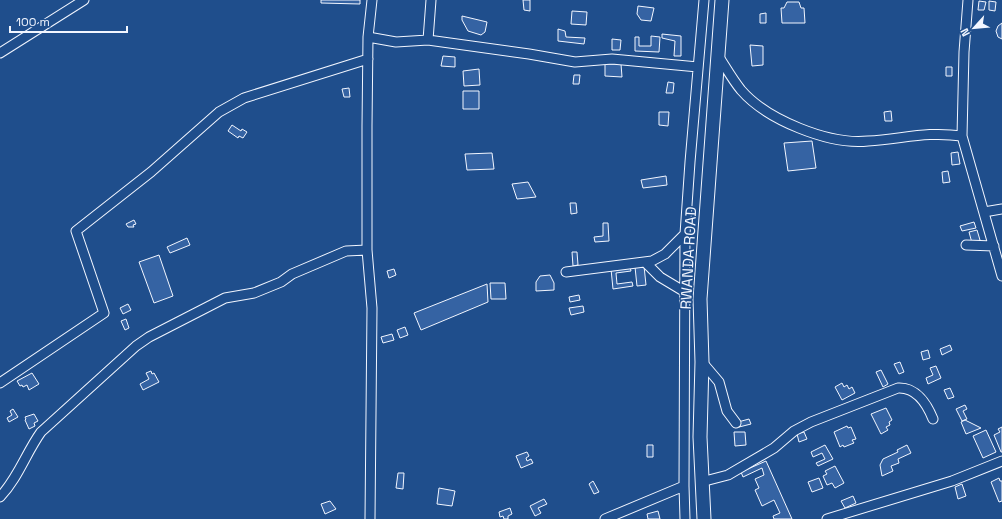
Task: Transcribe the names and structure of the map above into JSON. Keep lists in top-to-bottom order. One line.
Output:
{"streets":{"highway":["RWANDA ROAD"]},"scale_bar":"100 m","north":"bottom left"}
